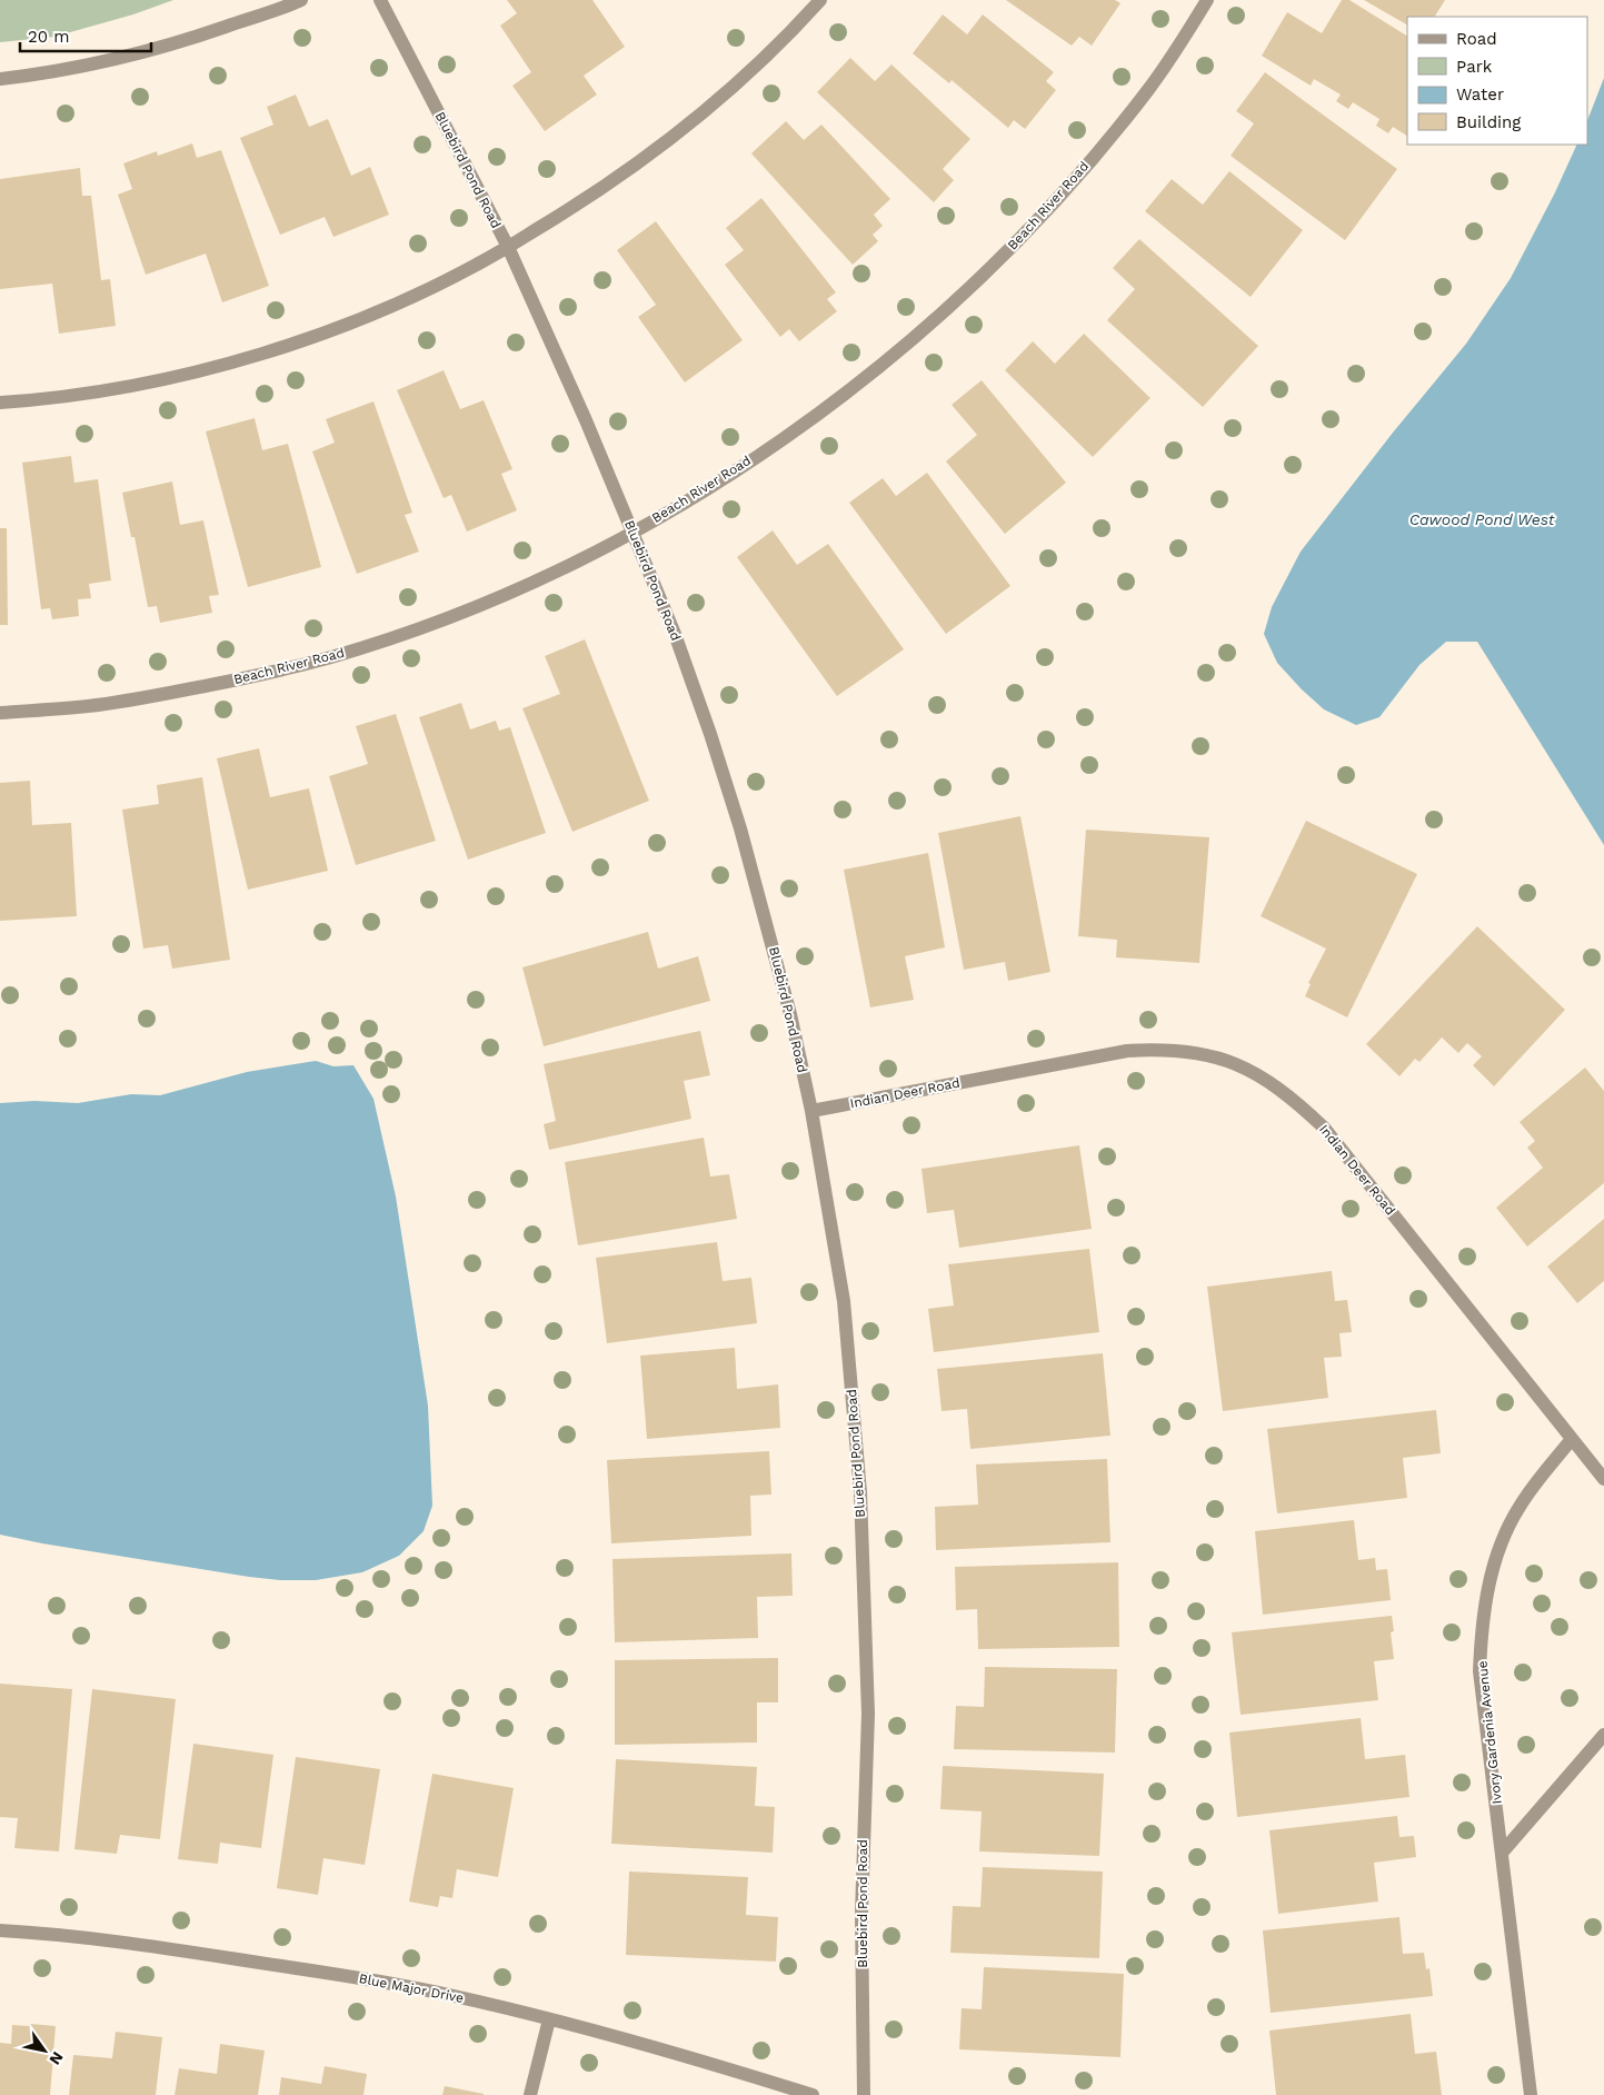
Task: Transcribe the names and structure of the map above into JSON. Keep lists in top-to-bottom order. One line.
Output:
{"streets":{"street":["Bluebird Pond Road","Beach River Road","Indian Deer Road","Ivory Gardenia Avenue","Blue Major Drive"]},"crossings":[["Bluebird Pond Road","Beach River Road"],["Bluebird Pond Road","Indian Deer Road"],["Indian Deer Road","Ivory Gardenia Avenue"]],"water":["Cawood Pond West"],"legend":["Road","Park","Water","Building"],"scale_bar":"20 m","north":"bottom right"}
